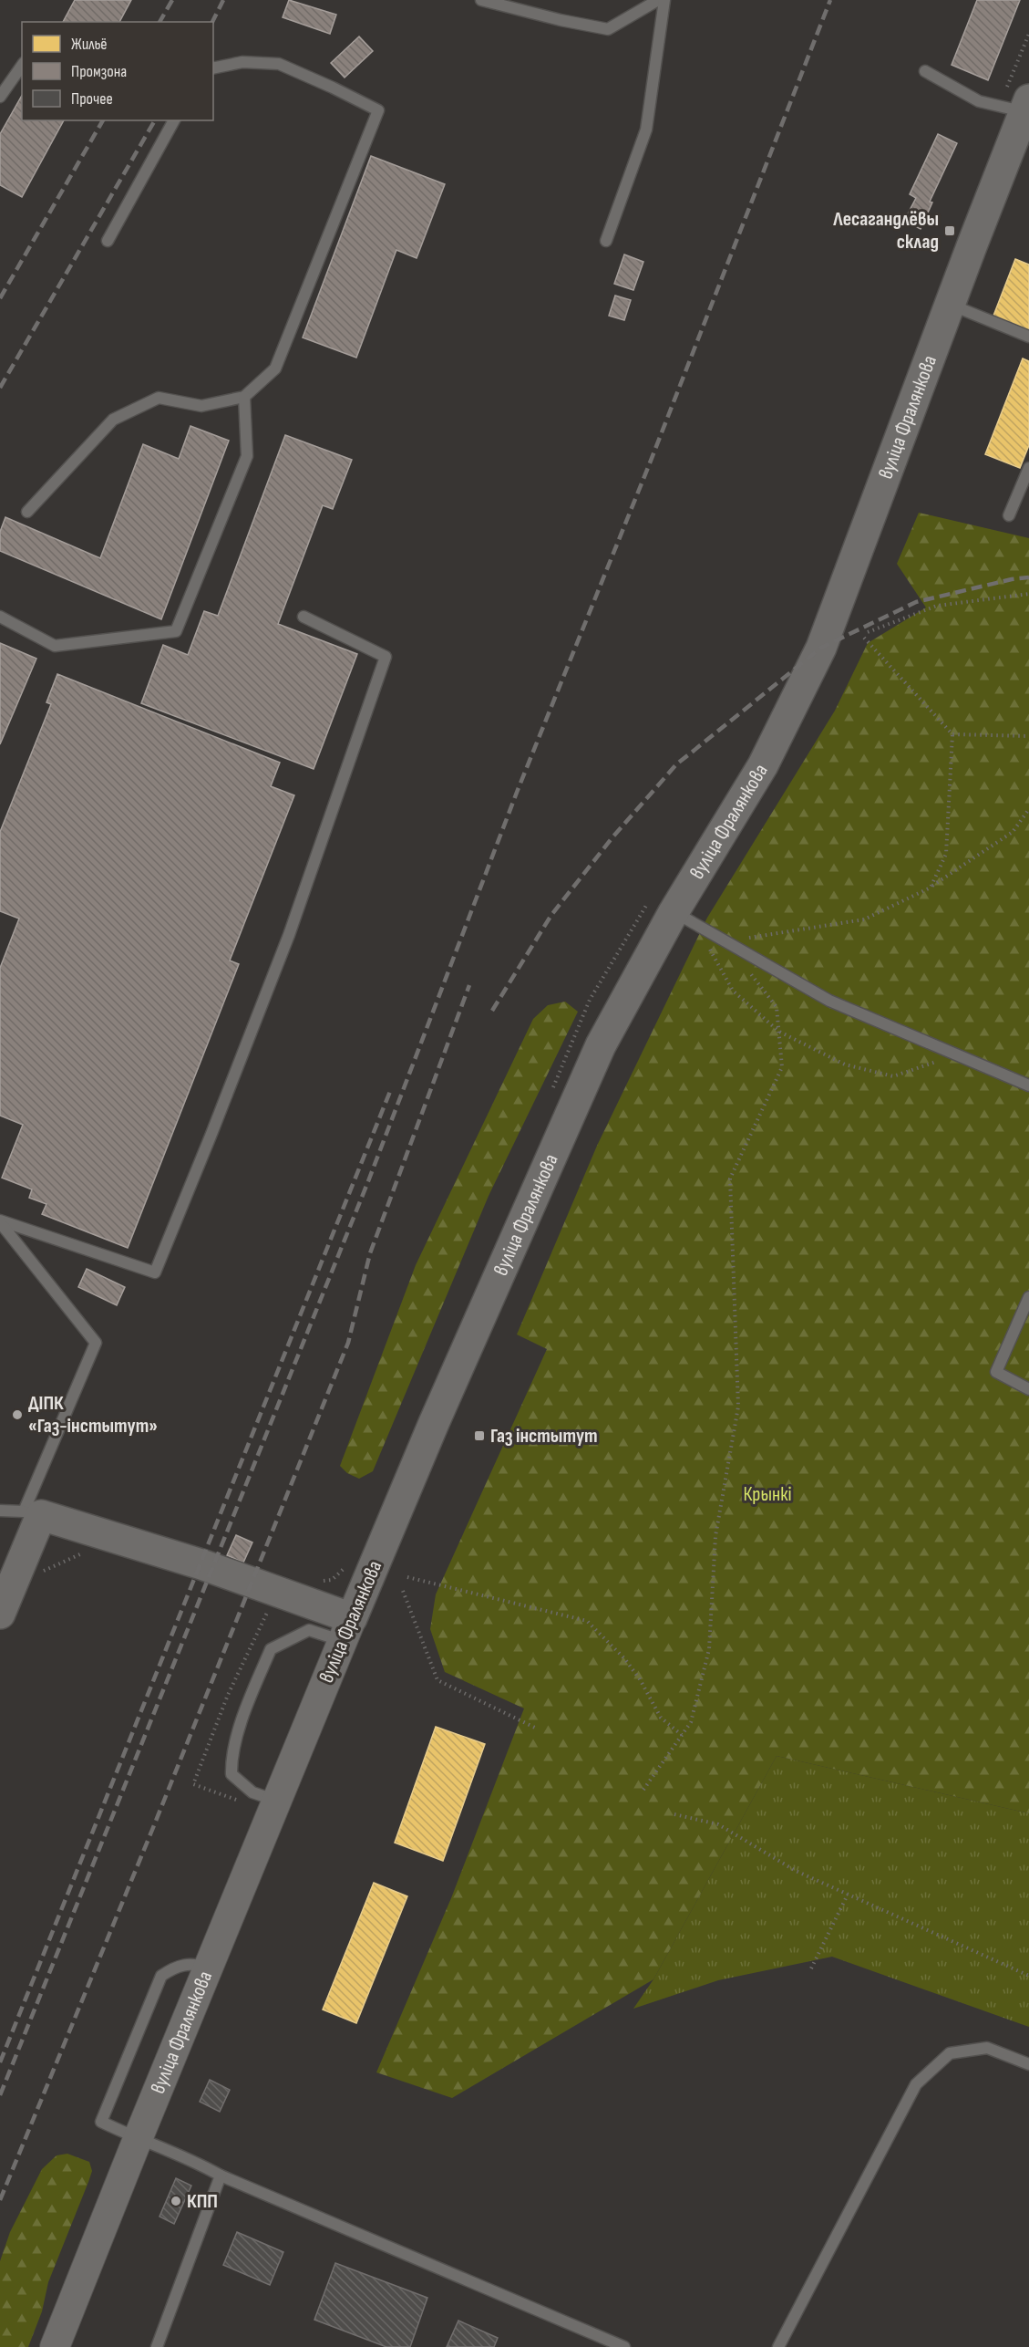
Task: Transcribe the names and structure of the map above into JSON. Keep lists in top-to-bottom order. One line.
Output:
{"streets":{"main road":["вуліца Фралянкова"]},"parks":["Крынкі"],"places":{"transit":["Лесагандлёвы склад","Газ інстытут"],"other":["ДІПК «Газ-інстытут»","КПП"]},"legend":["Жильё","Промзона","Прочее"]}
